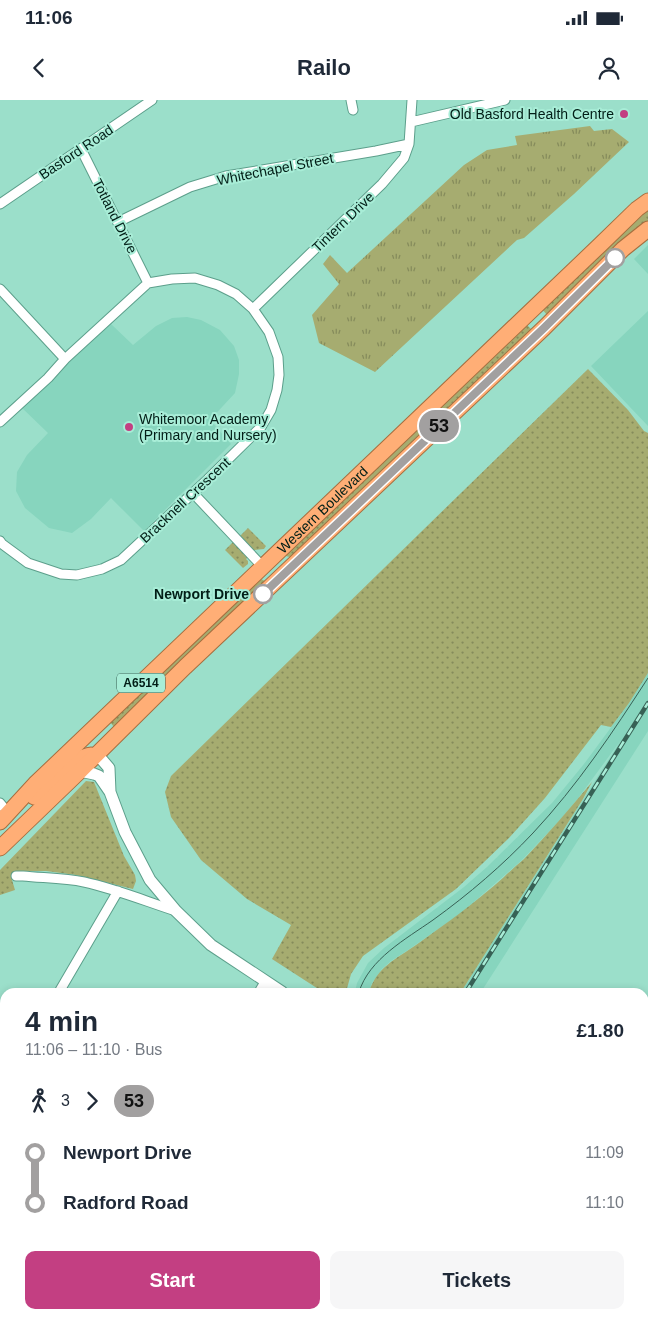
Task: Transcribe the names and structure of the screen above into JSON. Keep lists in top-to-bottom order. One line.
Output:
{"streets":{"highway":["Western Boulevard","A6514"],"street":["Basford Road","Whitechapel Street","Totland Drive","Tintern Drive","Bracknell Crescent"]},"crossings":[["Basford Road","Totland Drive"],["Whitechapel Street","Totland Drive"],["Whitechapel Street","Tintern Drive"],["Totland Drive","Bracknell Crescent"],["Tintern Drive","Bracknell Crescent"]],"places":["Old Basford Health Centre","Whitemoor Academy (Primary and Nursery)","Newport Drive"],"lines":["bus line 53"],"page":{"status":"11:06","header":"Railo","on_map":"53","heading":["4 min","11:06 – 11:10 · Bus","£1.80"],"legs":["3","53"],"list":[{"name":"Newport Drive","value":"11:09"},{"name":"Radford Road","value":"11:10"}],"buttons":["Start","Tickets"]}}
